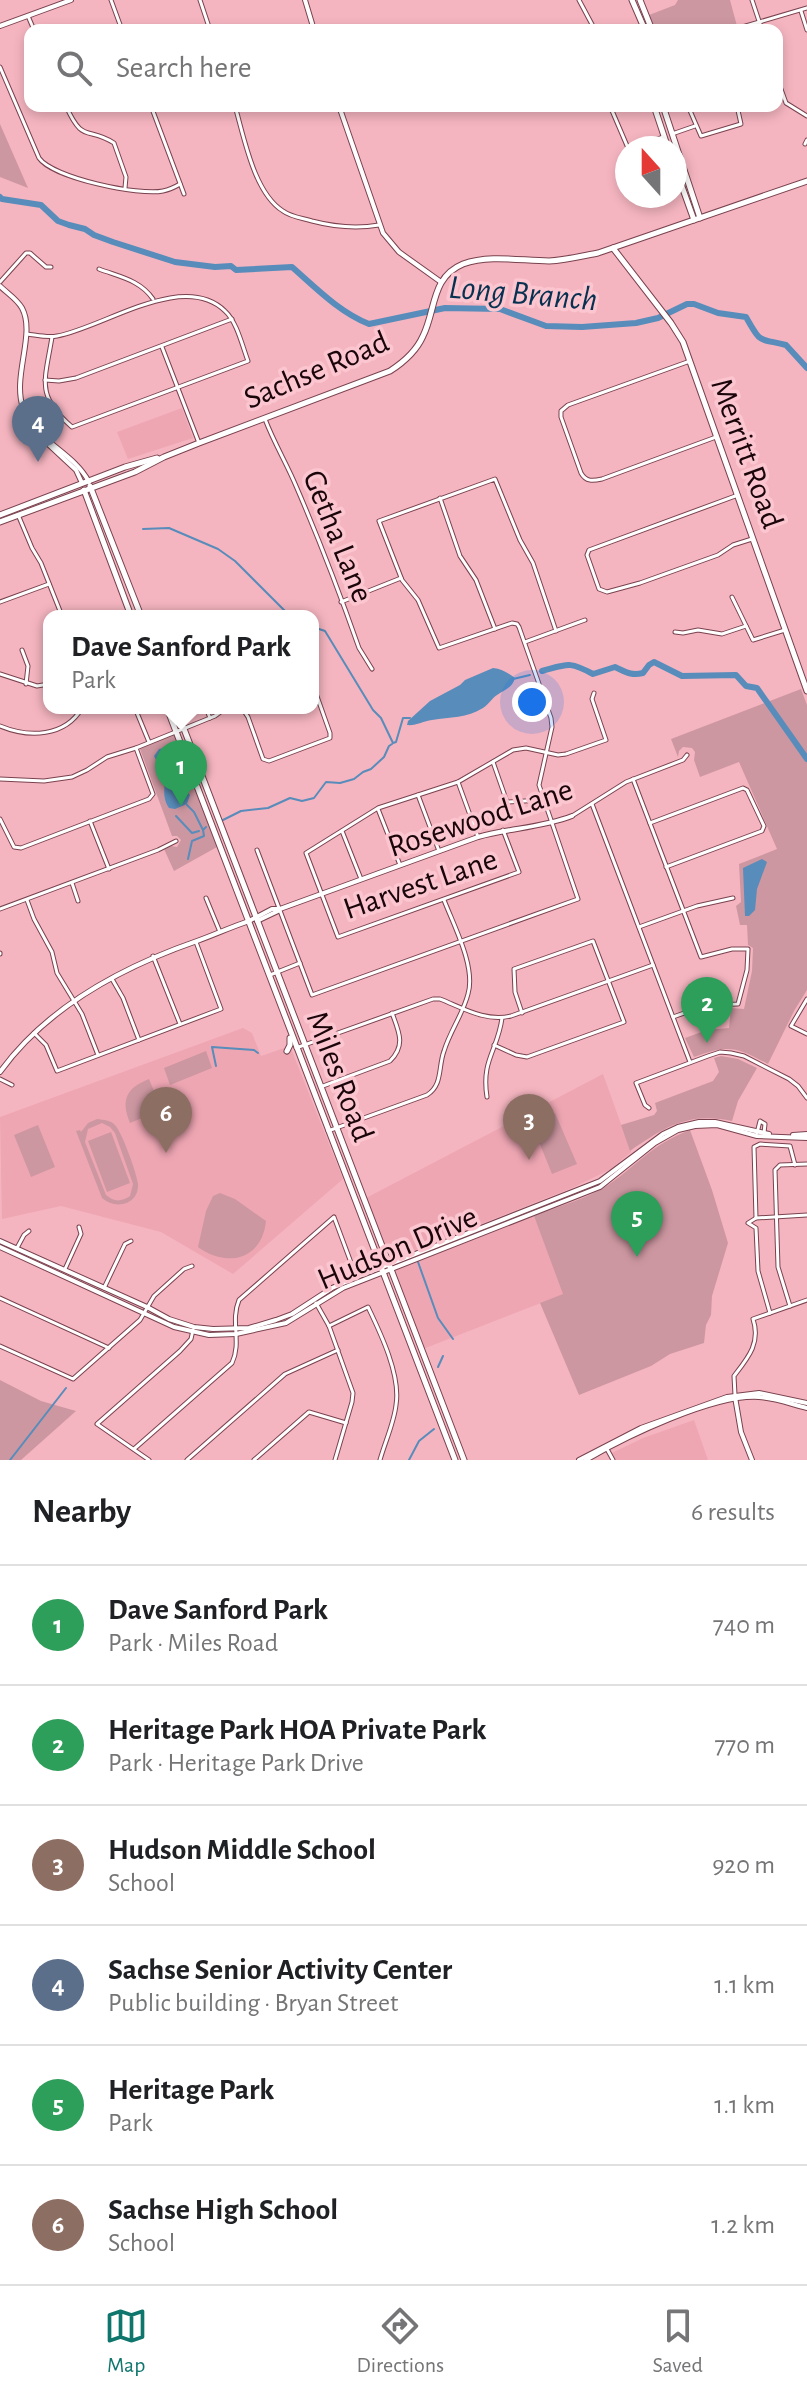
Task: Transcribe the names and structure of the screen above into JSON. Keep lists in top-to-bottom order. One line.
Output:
{"streets":{"main road":["Sachse Road","Merritt Road","Miles Road"],"street":["Getha Lane","Rosewood Lane","Harvest Lane","Hudson Drive"]},"crossings":[["Sachse Road","Getha Lane"],["Rosewood Lane","Harvest Lane"],["Rosewood Lane","Miles Road"],["Miles Road","Hudson Drive"]],"water":["Long Branch"],"north":"top","page":{"search":"Search here","pins":["4","1","2","6","3","5"],"popup":["Dave Sanford Park","Park"],"heading":["Nearby","6 results"],"list":[{"mark":"1","name":"Dave Sanford Park","note":"Park · Miles Road","value":"740 m"},{"mark":"2","name":"Heritage Park HOA Private Park","note":"Park · Heritage Park Drive","value":"770 m"},{"mark":"3","name":"Hudson Middle School","note":"School","value":"920 m"},{"mark":"4","name":"Sachse Senior Activity Center","note":"Public building · Bryan Street","value":"1.1 km"},{"mark":"5","name":"Heritage Park","note":"Park","value":"1.1 km"},{"mark":"6","name":"Sachse High School","note":"School","value":"1.2 km"}],"nav":["Map","Directions","Saved"]}}
